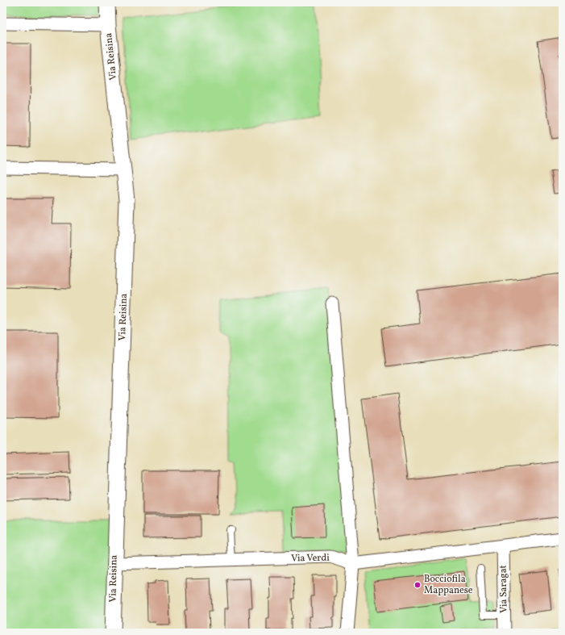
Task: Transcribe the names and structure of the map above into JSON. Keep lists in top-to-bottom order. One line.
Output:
{"streets":{"street":["Via Reisina","Via Verdi","Via Saragat"]},"crossings":[["Via Reisina","Via Verdi"],["Via Verdi","Via Saragat"]],"places":["Bocciofila Mappanese"]}
